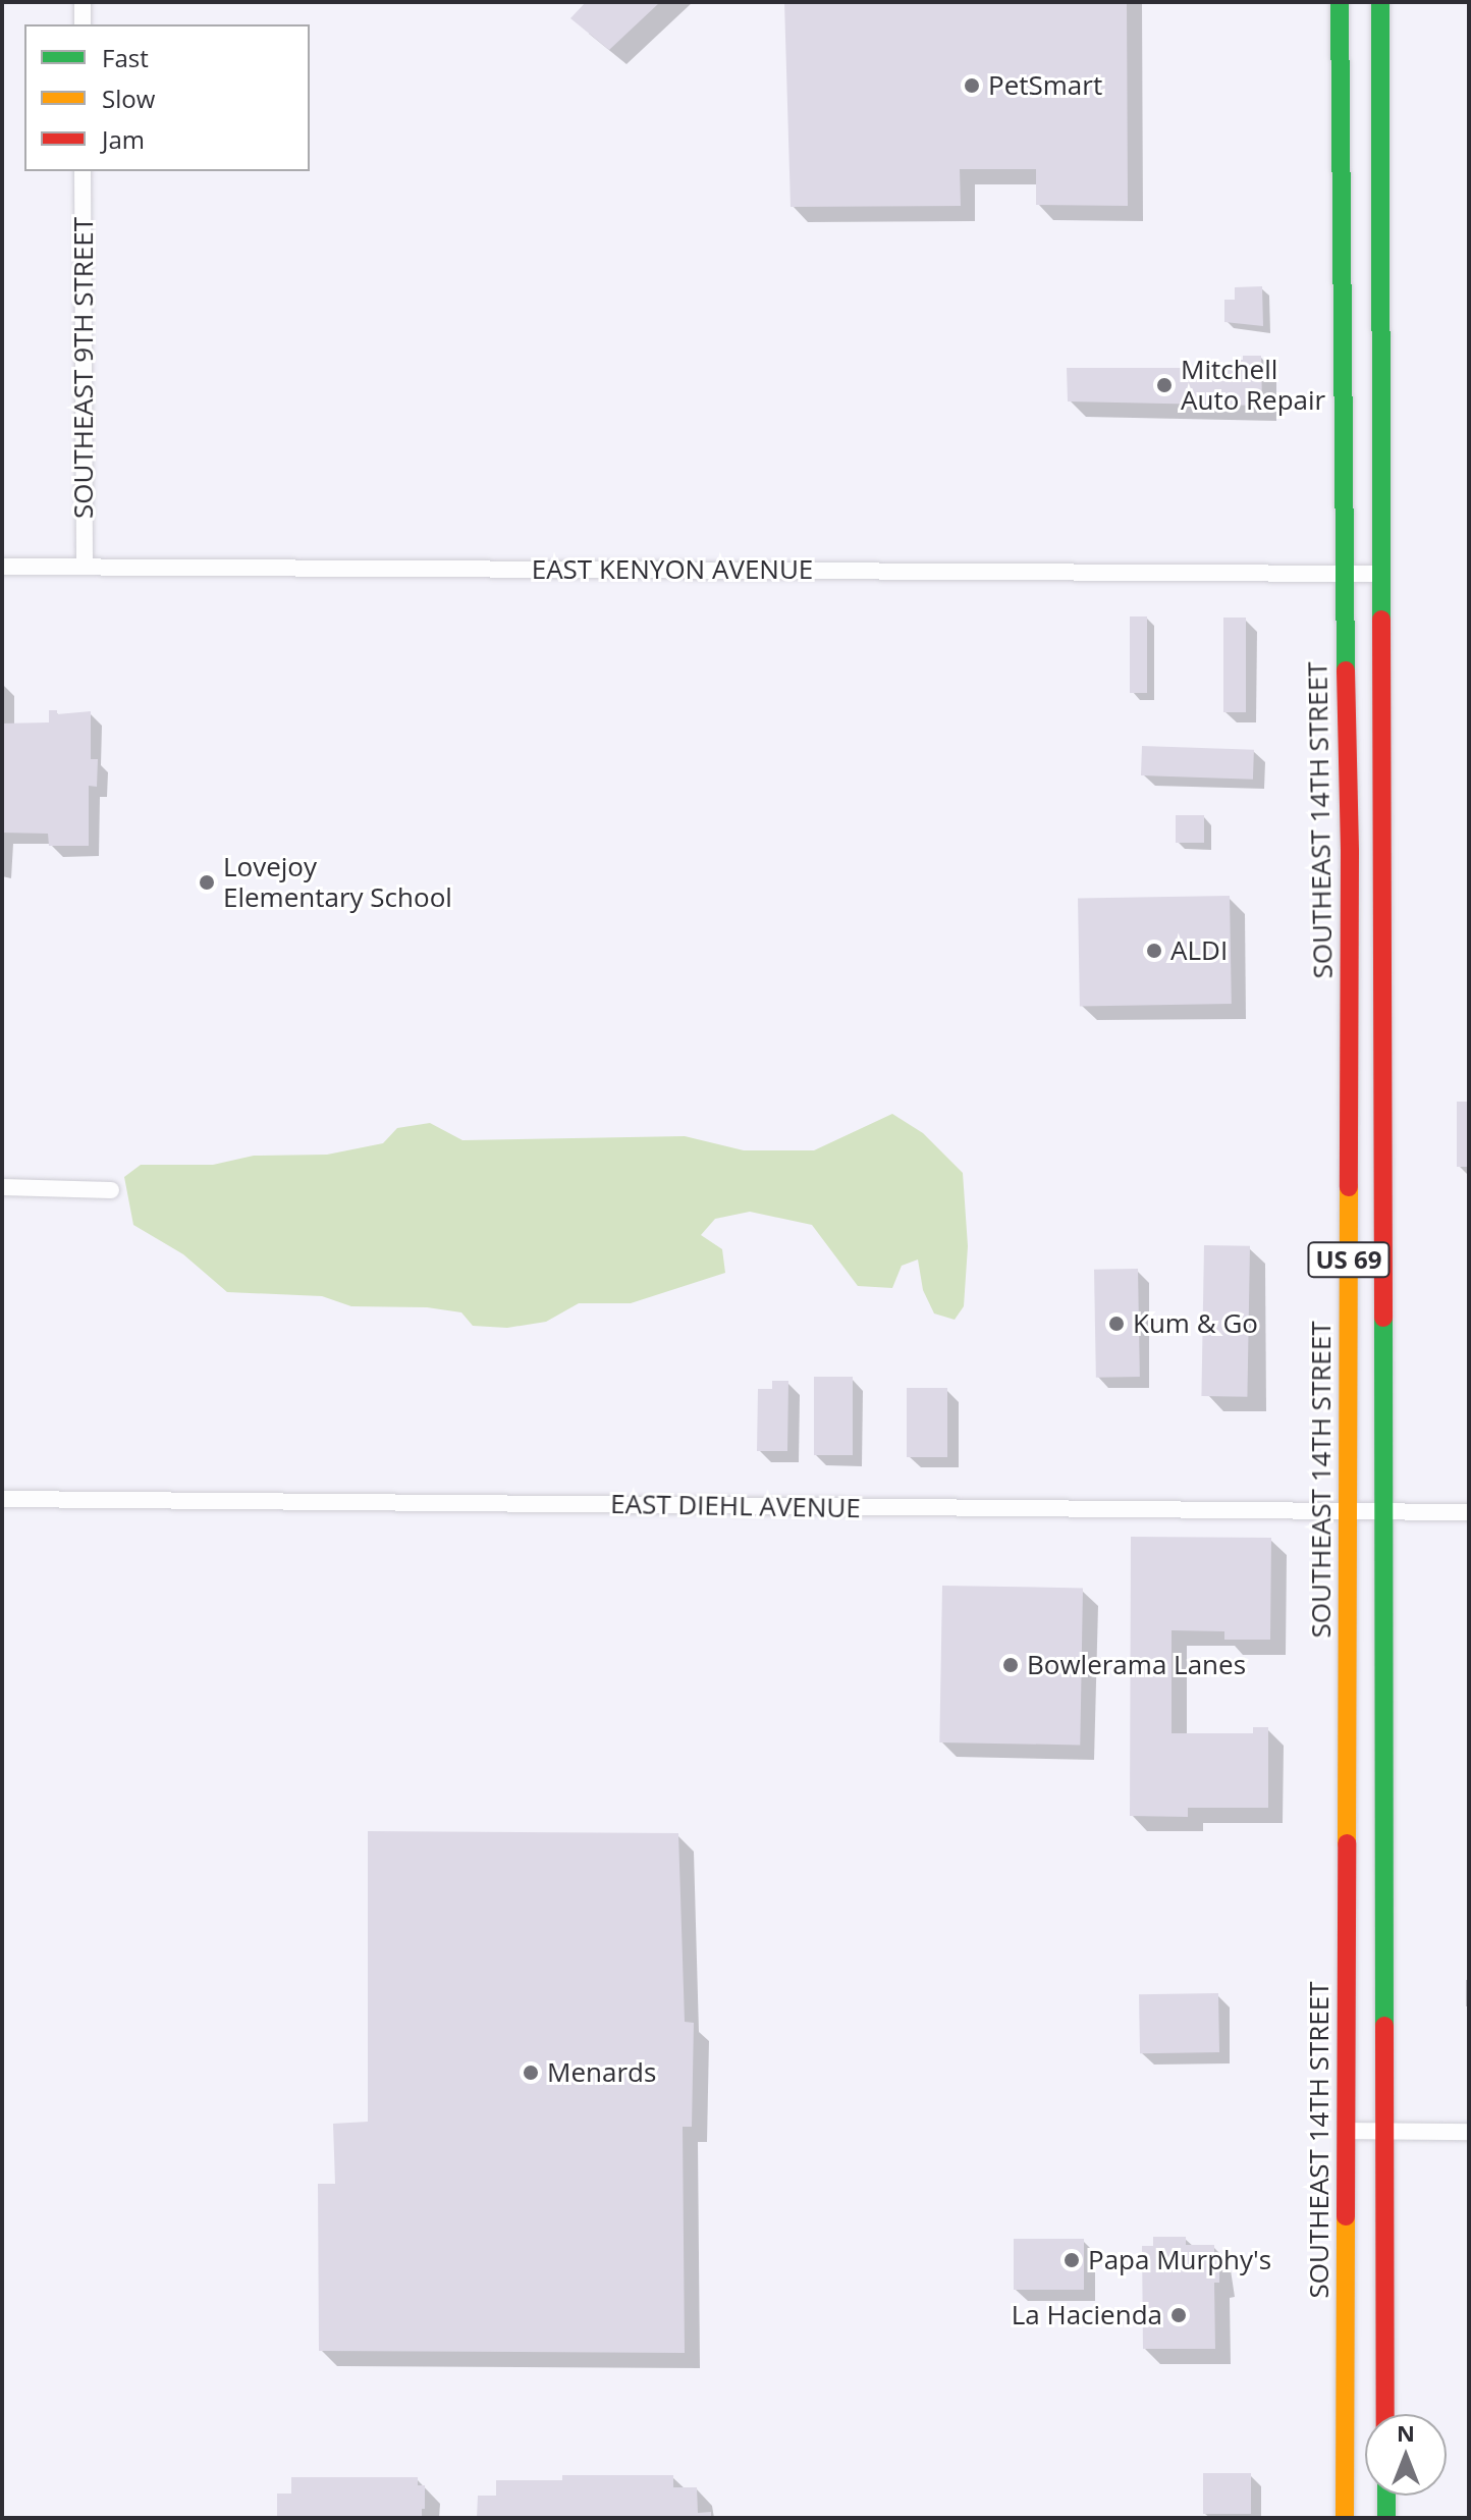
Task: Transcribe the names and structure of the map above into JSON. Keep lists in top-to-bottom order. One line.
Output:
{"streets":{"main road":["SOUTHEAST 14TH STREET","US 69"],"street":["SOUTHEAST 9TH STREET","EAST KENYON AVENUE","EAST DIEHL AVENUE"]},"crossings":[["SOUTHEAST 9TH STREET","EAST KENYON AVENUE"],["EAST KENYON AVENUE","SOUTHEAST 14TH STREET"],["EAST KENYON AVENUE","US 69"],["SOUTHEAST 14TH STREET","EAST DIEHL AVENUE"],["US 69","EAST DIEHL AVENUE"]],"places":["PetSmart","Mitchell Auto Repair","Lovejoy Elementary School","ALDI","Kum & Go","Bowlerama Lanes","Menards","Papa Murphy's","La Hacienda"],"legend":["Fast","Slow","Jam"],"north":"top"}
